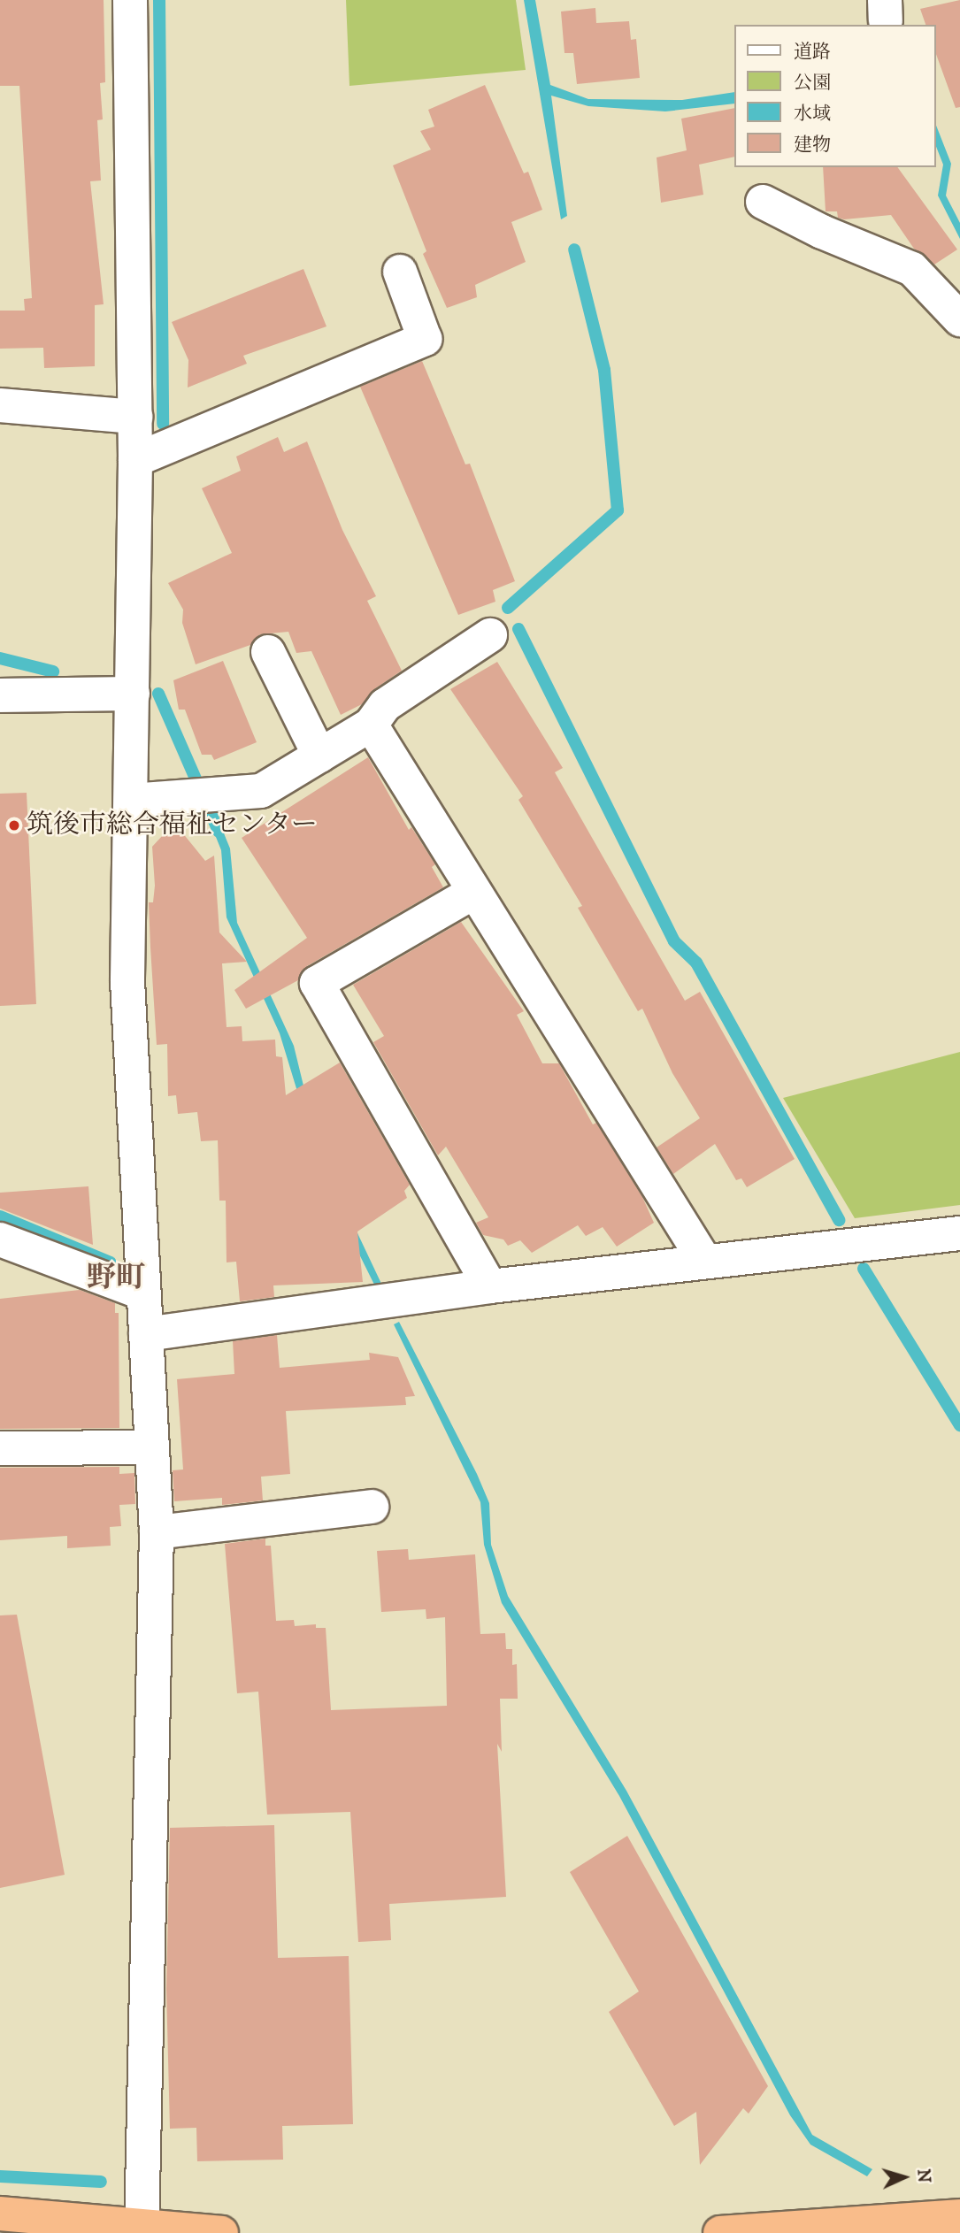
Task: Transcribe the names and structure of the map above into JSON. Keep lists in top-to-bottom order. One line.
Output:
{"districts":["野町"],"places":["筑後市総合福祉センター"],"legend":["道路","公園","水域","建物"],"north":"right"}
